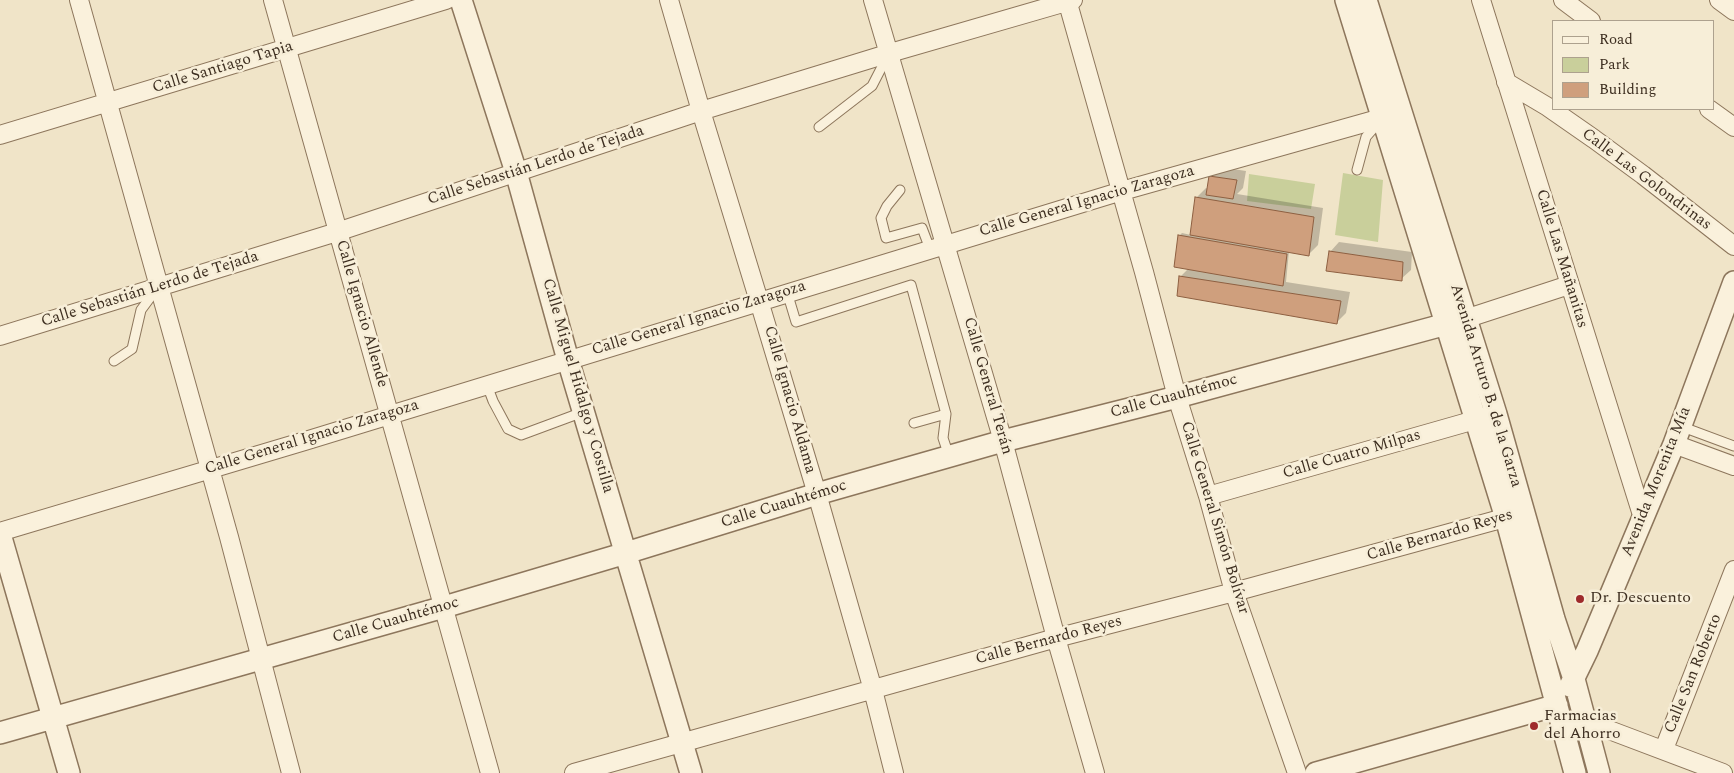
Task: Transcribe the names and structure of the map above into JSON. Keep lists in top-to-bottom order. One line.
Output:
{"streets":{"street":["Calle Santiago Tapia","Calle Sebastián Lerdo de Tejada","Calle Las Golondrinas","Calle General Ignacio Zaragoza","Calle Las Mañanitas","Calle Ignacio Allende","Calle Miguel Hidalgo y Costilla","Calle General Terán","Avenida Arturo B. de la Garza","Calle Cuauhtémoc","Calle Ignacio Aldama","Calle Cuatro Milpas","Avenida Morenita Mía","Calle General Simón Bolívar","Calle Bernardo Reyes","Calle San Roberto"]},"crossings":[["Calle Santiago Tapia","Calle Ignacio Allende"],["Calle Sebastián Lerdo de Tejada","Calle Ignacio Allende"],["Calle Sebastián Lerdo de Tejada","Calle Miguel Hidalgo y Costilla"],["Calle Sebastián Lerdo de Tejada","Calle General Terán"],["Calle Sebastián Lerdo de Tejada","Calle Ignacio Aldama"],["Calle Sebastián Lerdo de Tejada","Calle General Simón Bolívar"],["Calle Las Golondrinas","Calle Las Mañanitas"],["Calle General Ignacio Zaragoza","Calle Ignacio Allende"],["Calle General Ignacio Zaragoza","Calle Miguel Hidalgo y Costilla"],["Calle General Ignacio Zaragoza","Calle General Terán"],["Calle General Ignacio Zaragoza","Avenida Arturo B. de la Garza"],["Calle General Ignacio Zaragoza","Calle Ignacio Aldama"],["Calle General Ignacio Zaragoza","Calle General Simón Bolívar"],["Calle Las Mañanitas","Calle Cuauhtémoc"],["Calle Las Mañanitas","Avenida Morenita Mía"],["Calle Ignacio Allende","Calle Cuauhtémoc"],["Calle Miguel Hidalgo y Costilla","Calle Cuauhtémoc"],["Calle Miguel Hidalgo y Costilla","Calle Bernardo Reyes"],["Calle General Terán","Calle Cuauhtémoc"],["Calle General Terán","Calle Bernardo Reyes"],["Avenida Arturo B. de la Garza","Calle Cuauhtémoc"],["Avenida Arturo B. de la Garza","Calle Cuatro Milpas"],["Avenida Arturo B. de la Garza","Avenida Morenita Mía"],["Avenida Arturo B. de la Garza","Calle Bernardo Reyes"],["Calle Cuauhtémoc","Calle Ignacio Aldama"],["Calle Cuauhtémoc","Calle General Simón Bolívar"],["Calle Ignacio Aldama","Calle Bernardo Reyes"],["Calle Cuatro Milpas","Calle General Simón Bolívar"],["Calle General Simón Bolívar","Calle Bernardo Reyes"]],"places":["Dr. Descuento","Farmacias del Ahorro"],"legend":["Road","Park","Building"]}
